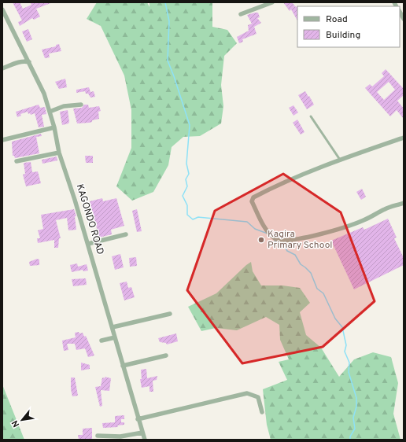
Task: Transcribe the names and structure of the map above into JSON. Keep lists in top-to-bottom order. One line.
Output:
{"streets":{"street":["KAGONDO ROAD"]},"places":["Kagira Primary School"],"legend":["Road","Building"],"north":"bottom left"}
